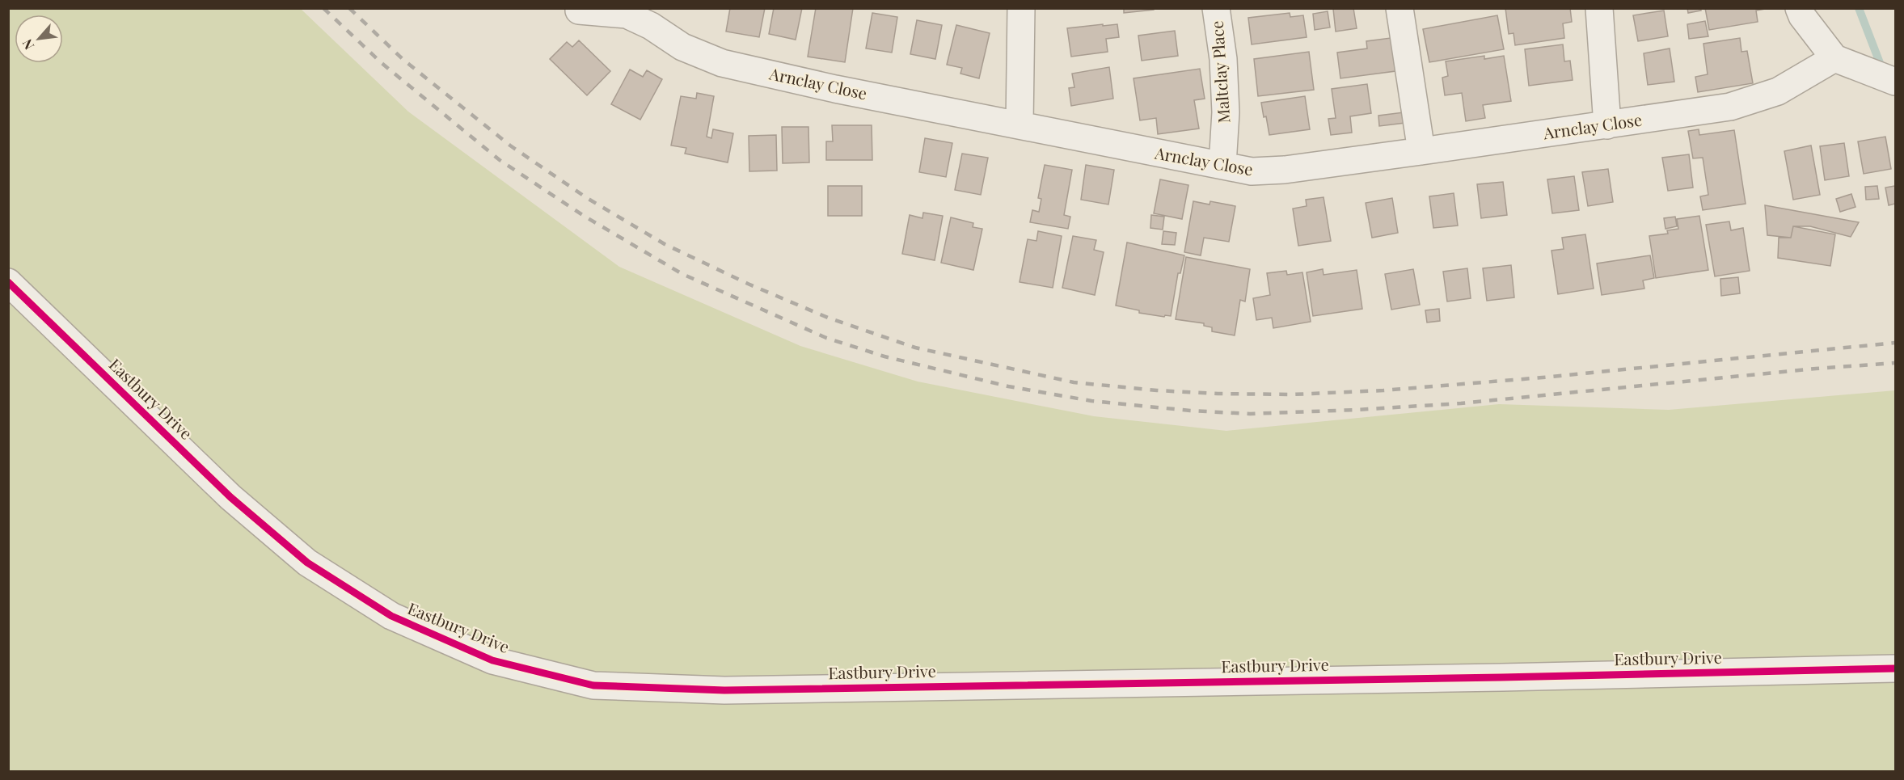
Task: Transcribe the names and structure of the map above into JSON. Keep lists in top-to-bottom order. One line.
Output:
{"streets":{"street":["Maltclay Place","Arnclay Close","Eastbury Drive"]},"crossings":[["Maltclay Place","Arnclay Close"]],"north":"bottom left"}
